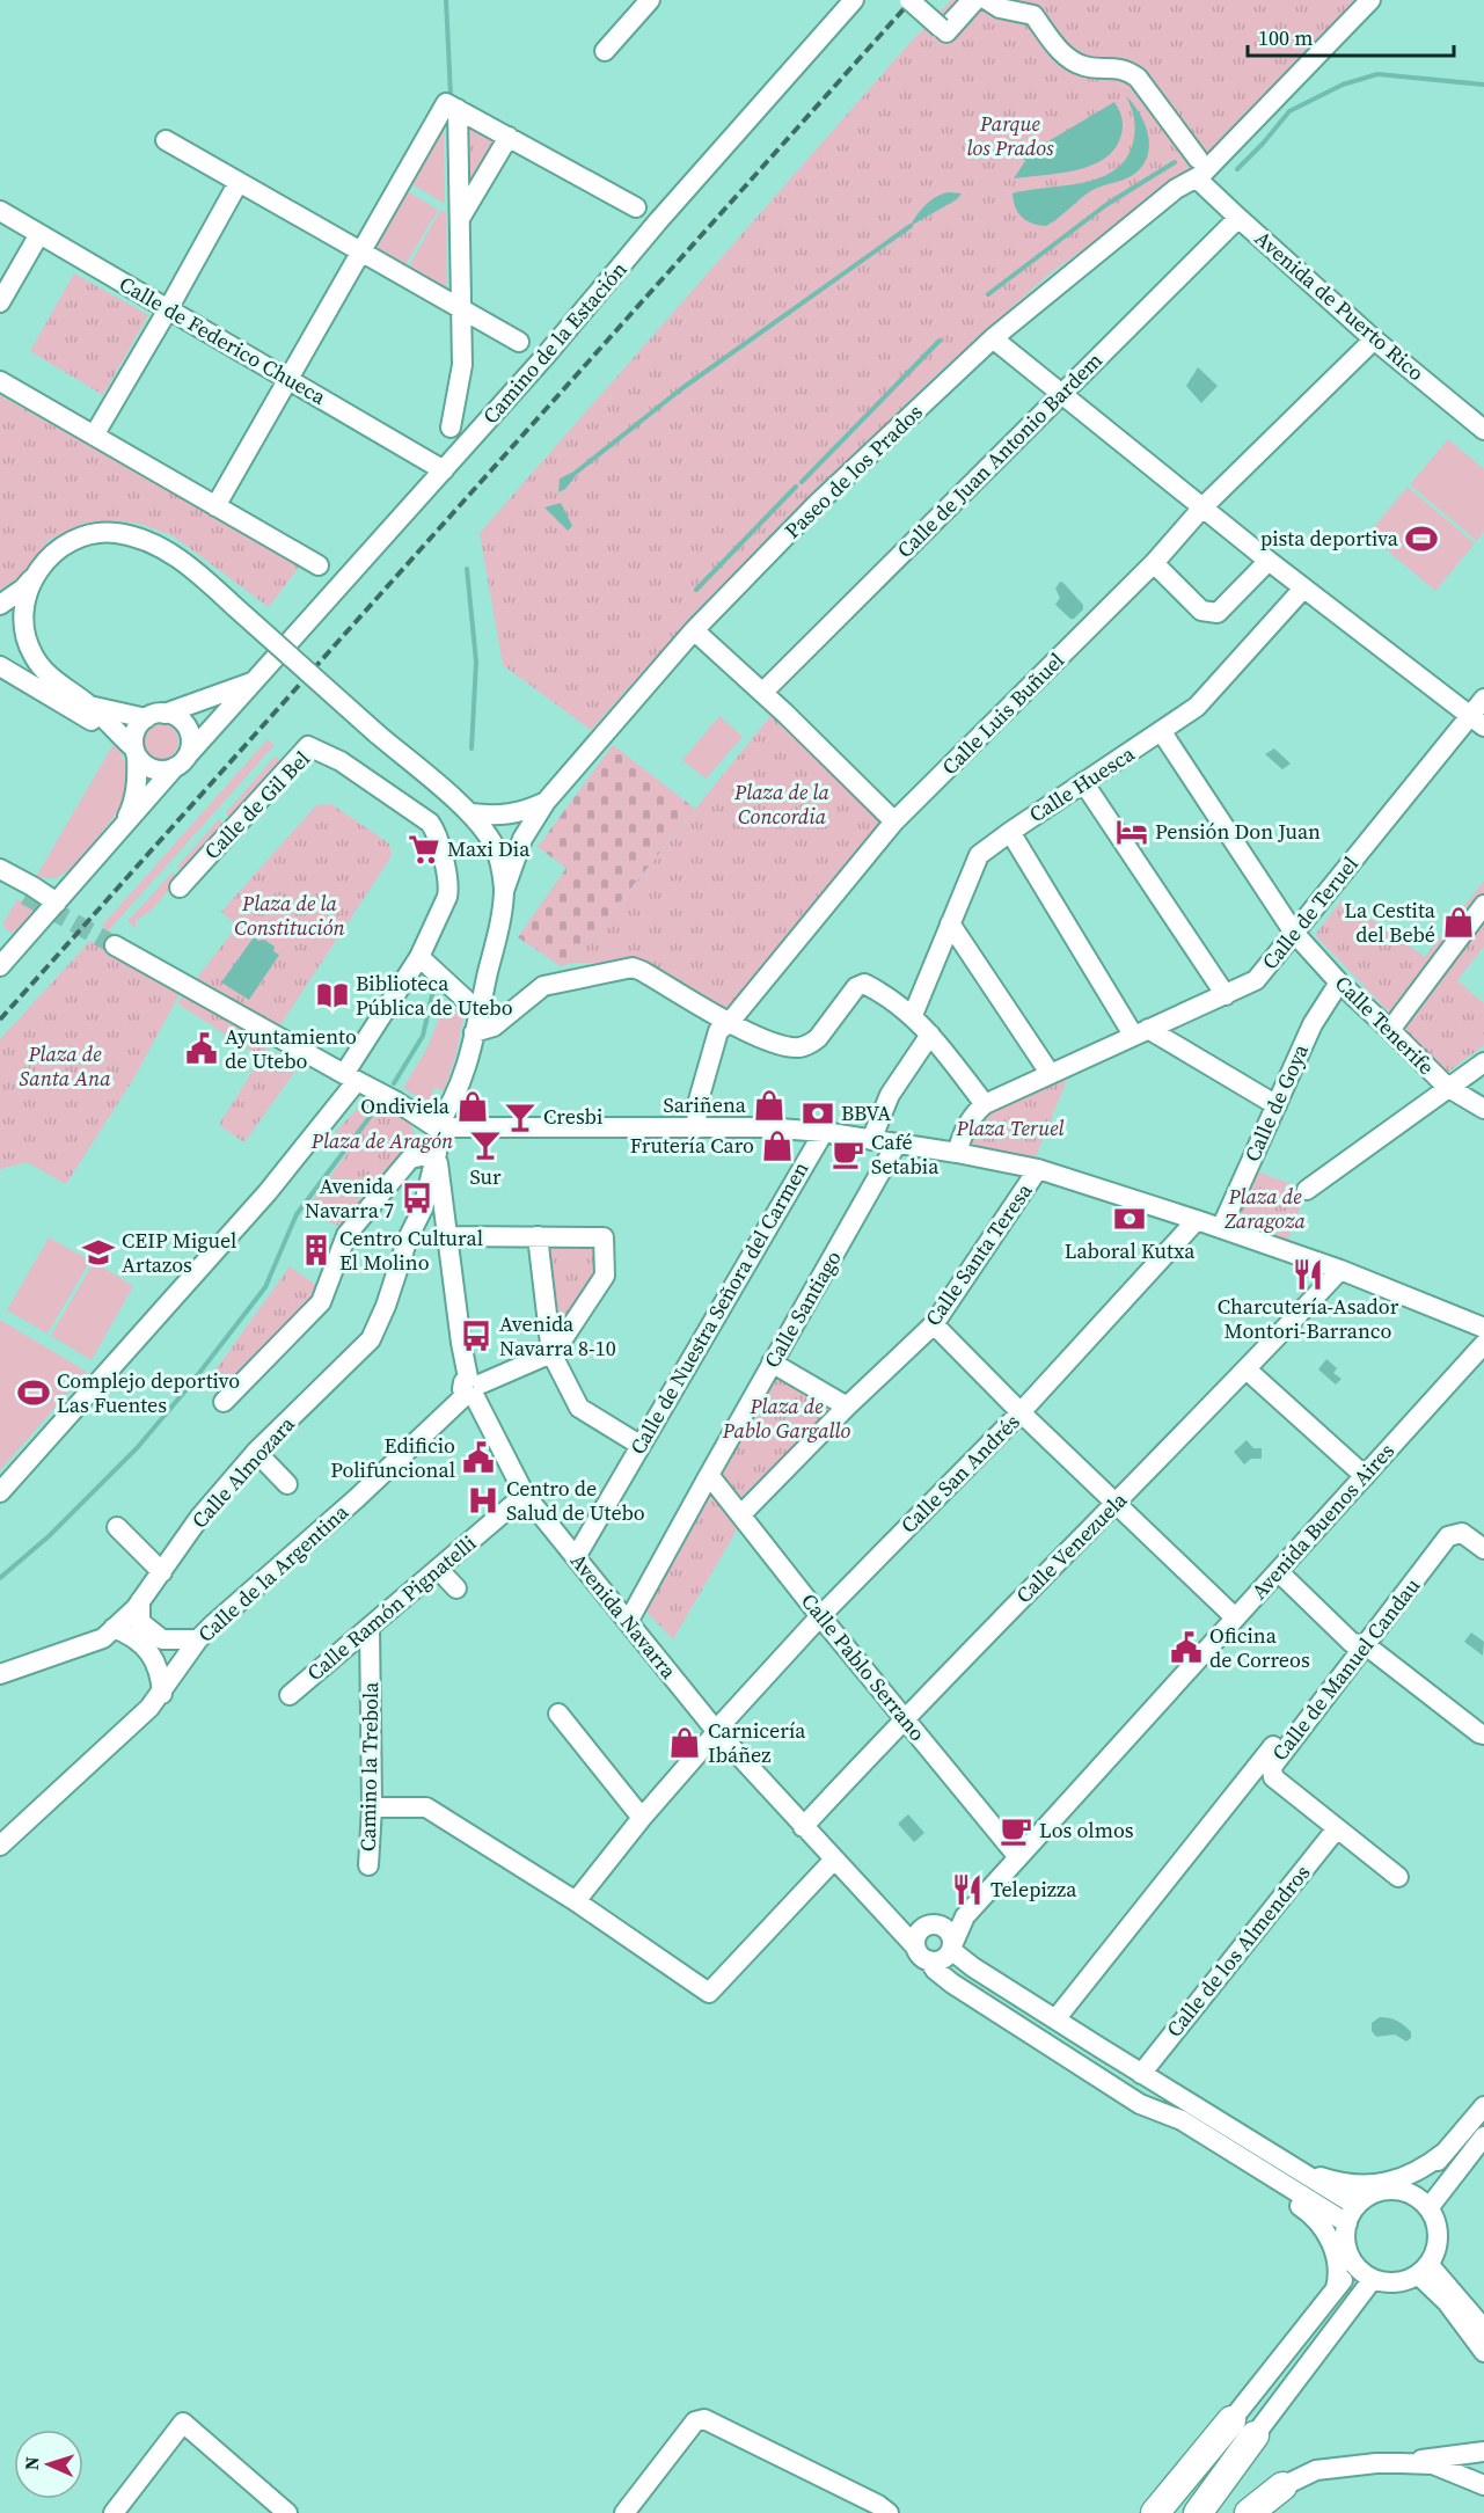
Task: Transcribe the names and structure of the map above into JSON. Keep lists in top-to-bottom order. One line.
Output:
{"streets":{"street":["Avenida de Puerto Rico","Calle de Federico Chueca","Camino de la Estación","Calle de Juan Antonio Bardem","Paseo de los Prados","Calle Luis Buñuel","Calle Huesca","Calle de Gil Bel","Calle de Teruel","Calle Tenerife","Calle de Goya","Calle Santa Teresa","Calle de Nuestra Señora del Carmen","Calle Santiago","Calle Almozara","Calle San Andrés","Avenida Buenos Aires","Calle Venezuela","Calle de la Argentina","Calle Ramón Pignatelli","Avenida Navarra","Calle Pablo Serrano","Calle de Manuel Candau","Camino la Trebola","Calle de los Almendros"]},"crossings":[["Avenida de Puerto Rico","Calle de Juan Antonio Bardem"],["Avenida de Puerto Rico","Paseo de los Prados"],["Avenida de Puerto Rico","Calle Luis Buñuel"],["Calle de Federico Chueca","Camino de la Estación"],["Calle Huesca","Calle Tenerife"],["Calle de Teruel","Calle Tenerife"],["Calle Tenerife","Calle de Goya"],["Calle Santa Teresa","Calle Pablo Serrano"],["Calle de Nuestra Señora del Carmen","Avenida Navarra"],["Calle Santiago","Avenida Navarra"],["Calle Santiago","Calle Pablo Serrano"],["Calle Almozara","Avenida Navarra"],["Calle San Andrés","Avenida Navarra"],["Calle San Andrés","Calle Pablo Serrano"],["Avenida Buenos Aires","Avenida Navarra"],["Avenida Buenos Aires","Calle Pablo Serrano"],["Calle Venezuela","Avenida Navarra"],["Calle Venezuela","Calle Pablo Serrano"],["Calle de la Argentina","Avenida Navarra"],["Calle Ramón Pignatelli","Avenida Navarra"],["Calle Ramón Pignatelli","Camino la Trebola"],["Calle de Manuel Candau","Calle de los Almendros"]],"parks":["Parque los Prados","Plaza de la Concordia","Plaza de la Constitución","Plaza de Santa Ana","Plaza Teruel","Plaza de Aragón","Plaza de Zaragoza","Plaza de Pablo Gargallo"],"places":{"sports":["pista deportiva","Complejo deportivo Las Fuentes"],"hotel":["Pensión Don Juan"],"supermarket":["Maxi Dia"],"shop":["La Cestita del Bebé","Sariñena","Ondiviela","Frutería Caro","Carnicería Ibáñez"],"library":["Biblioteca Pública de Utebo"],"public building":["Ayuntamiento de Utebo","Edificio Polifuncional","Oficina de Correos"],"bank":["BBVA","Laboral Kutxa"],"bar":["Cresbi","Sur"],"cafe":["Café Setabia","Los olmos"],"bus stop":["Avenida Navarra 7","Avenida Navarra 8-10"],"building":["Centro Cultural El Molino"],"school or university":["CEIP Miguel Artazos"],"restaurant":["Charcutería-Asador Montori-Barranco","Telepizza"],"hospital":["Centro de Salud de Utebo"]},"scale_bar":"100 m","north":"left"}
